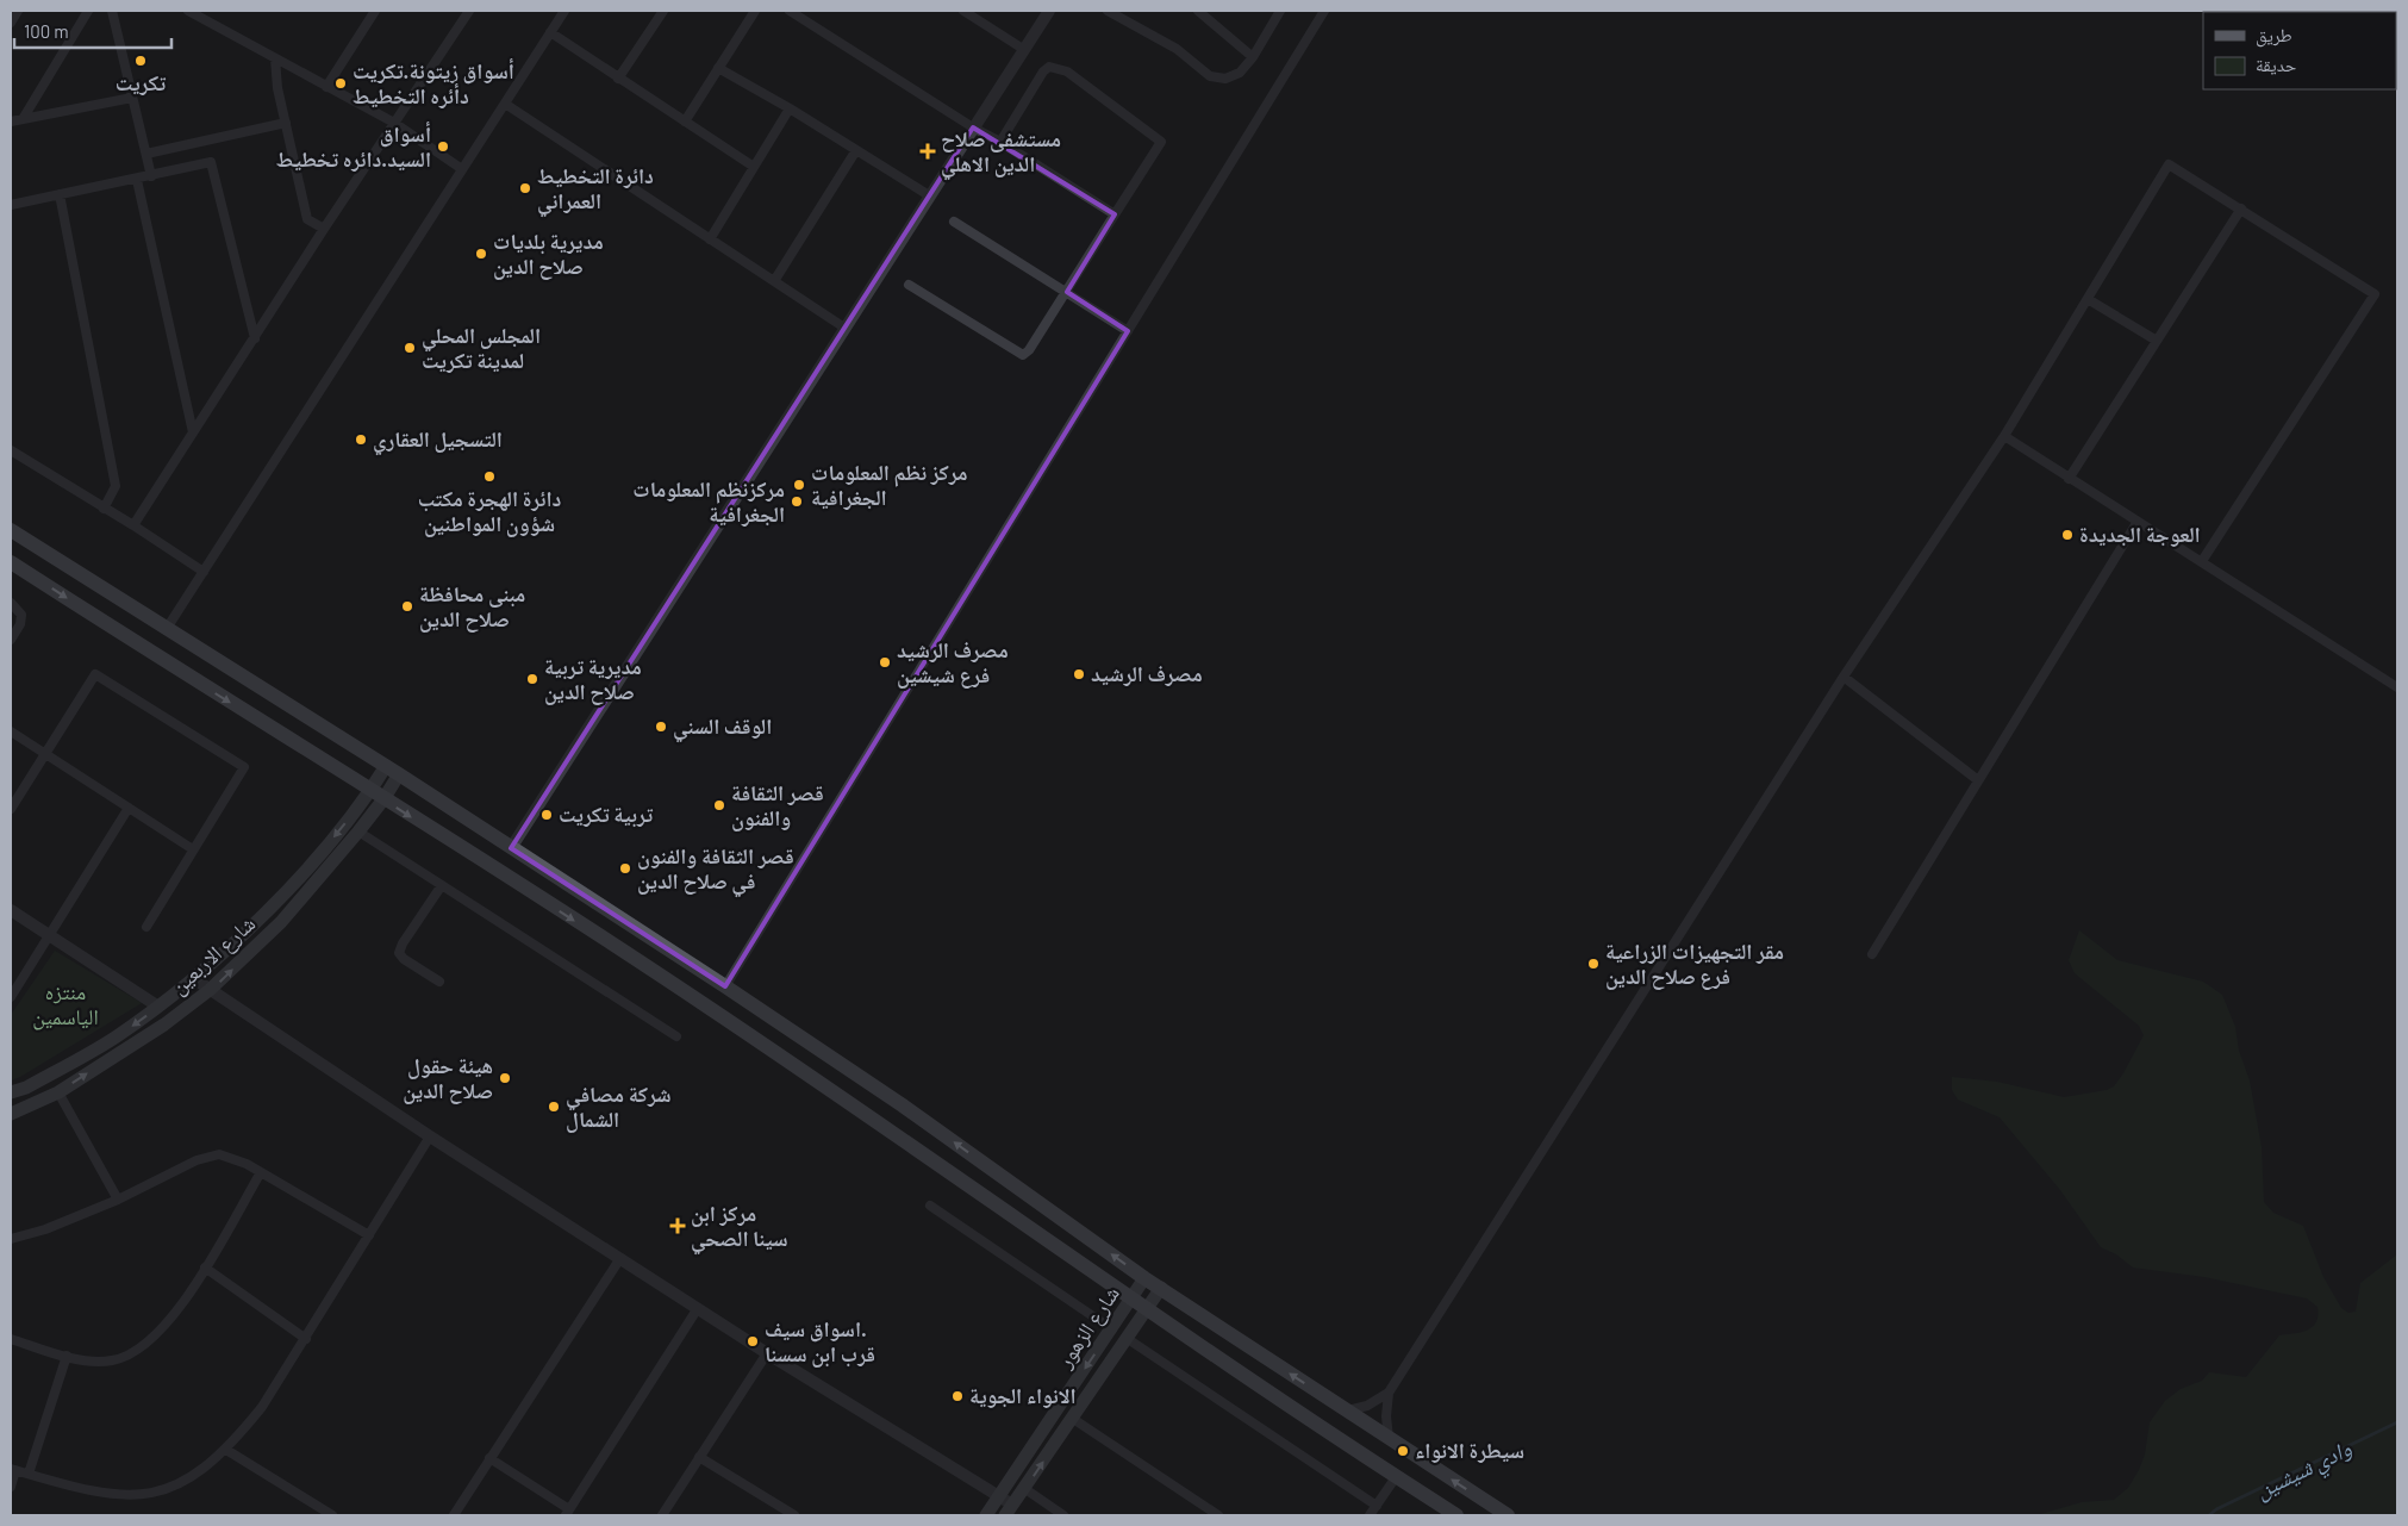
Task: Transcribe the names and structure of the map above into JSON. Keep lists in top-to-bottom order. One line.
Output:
{"streets":{"main road":["شارع الاربعين","شارع الزهور"]},"water":["وادي شيشين"],"parks":["منتزه الياسمين"],"places":{"other":["تكريت","أسواق زيتونة.تكريت دأئره التخطيط","أسواق السيد.دائره تخطيط","دائرة التخطيط العمراني","مديرية بلديات صلاح الدين","المجلس المحلي لمدينة تكريت","التسجيل العقاري","دائرة الهجرة مكتب شؤون المواطنين","مركز نظم المعلومات الجغرافية","مركزنظم المعلومات الجغرافية","العوجة الجديدة","مبنى محافظة صلاح الدين","مصرف الرشيد فرع شيشين","مصرف الرشيد","مديرية تربية صلاح الدين","الوقف السني","قصر الثقافة والفنون","تربية تكريت","قصر الثقافة والفنون في صلاح الدين","مقر التجهيزات الزراعية فرع صلاح الدين","هيئة حقول صلاح الدين","شركة مصافي الشمال","اسواق سيف. قرب ابن سسنا","الانواء الجوية","سيطرة الانواء"],"health":["مستشفى صلاح الدين الاهلي","مركز ابن سينا الصحي"]},"legend":["طريق","حديقة"],"scale_bar":"100 m"}
